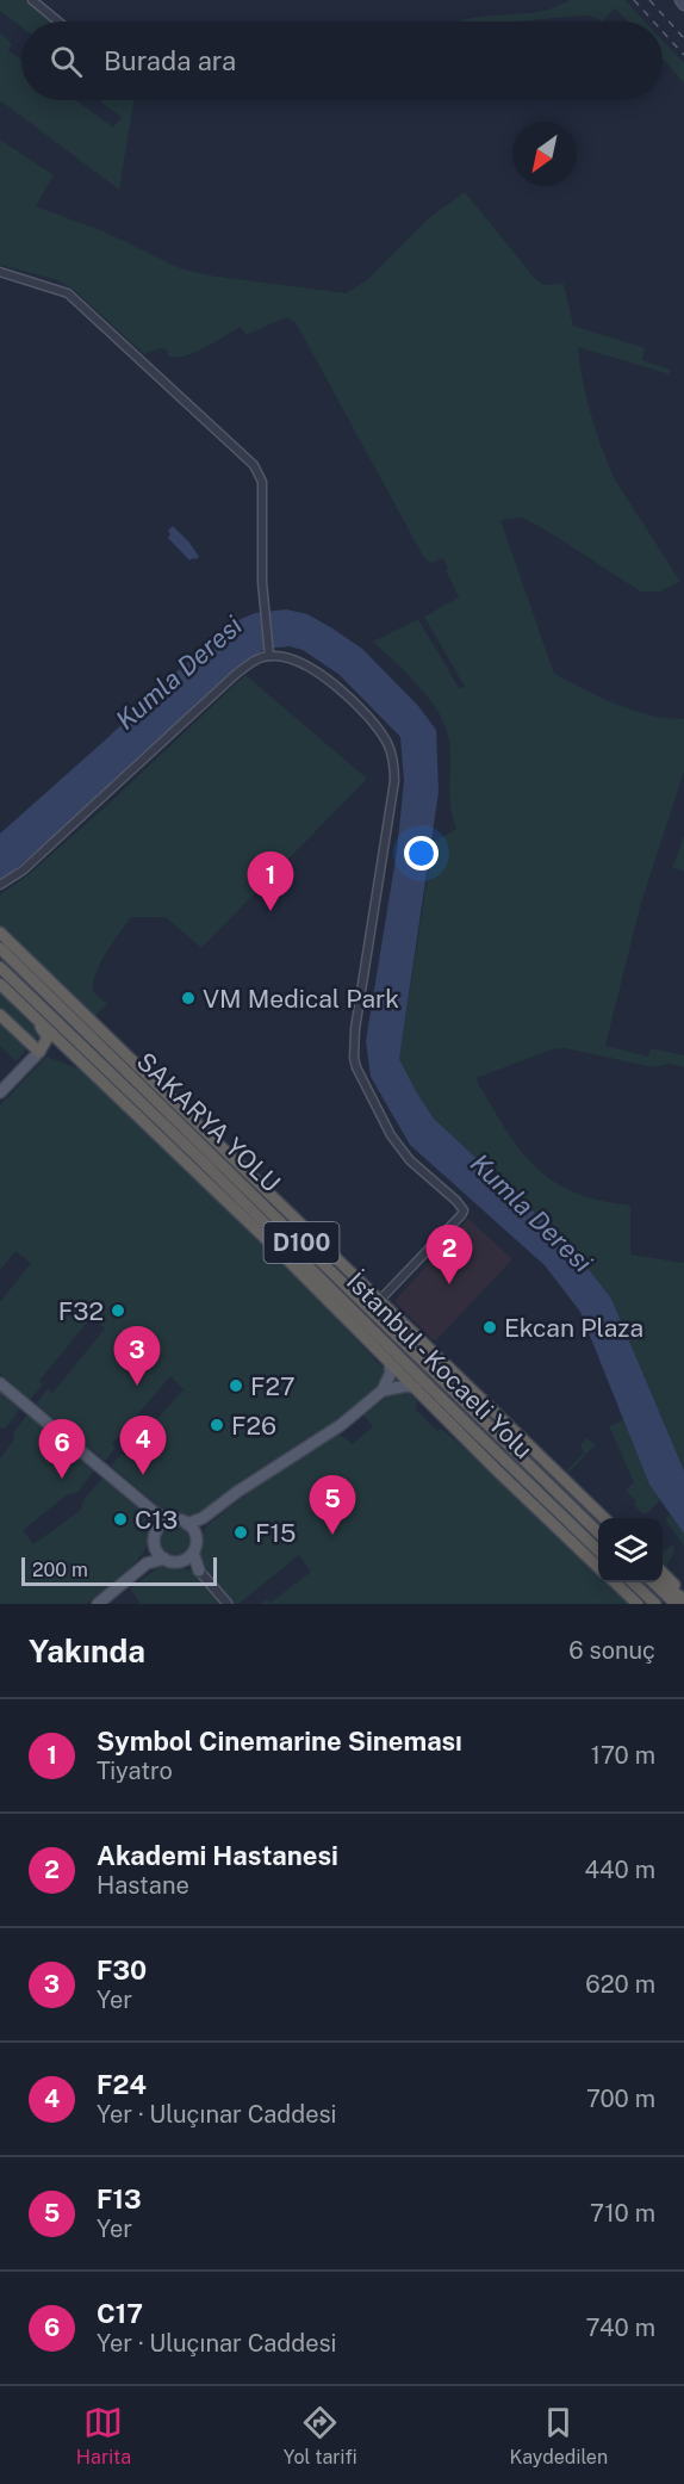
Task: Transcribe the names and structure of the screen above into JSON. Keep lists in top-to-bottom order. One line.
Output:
{"streets":{"highway":["SAKARYA YOLU","D100","İstanbul - Kocaeli Yolu"]},"water":["Kumla Deresi"],"places":["VM Medical Park","F32","Ekcan Plaza","F27","F26","C13","F15"],"scale_bar":"200 m","north":"bottom left","page":{"search":"Burada ara","pins":["1","2","3","4","6","5"],"scale":"200 m","heading":["Yakında","6 sonuç"],"list":[{"mark":"1","name":"Symbol Cinemarine Sineması","note":"Tiyatro","value":"170 m"},{"mark":"2","name":"Akademi Hastanesi","note":"Hastane","value":"440 m"},{"mark":"3","name":"F30","note":"Yer","value":"620 m"},{"mark":"4","name":"F24","note":"Yer · Uluçınar Caddesi","value":"700 m"},{"mark":"5","name":"F13","note":"Yer","value":"710 m"},{"mark":"6","name":"C17","note":"Yer · Uluçınar Caddesi","value":"740 m"}],"nav":["Harita","Yol tarifi","Kaydedilen"]}}
